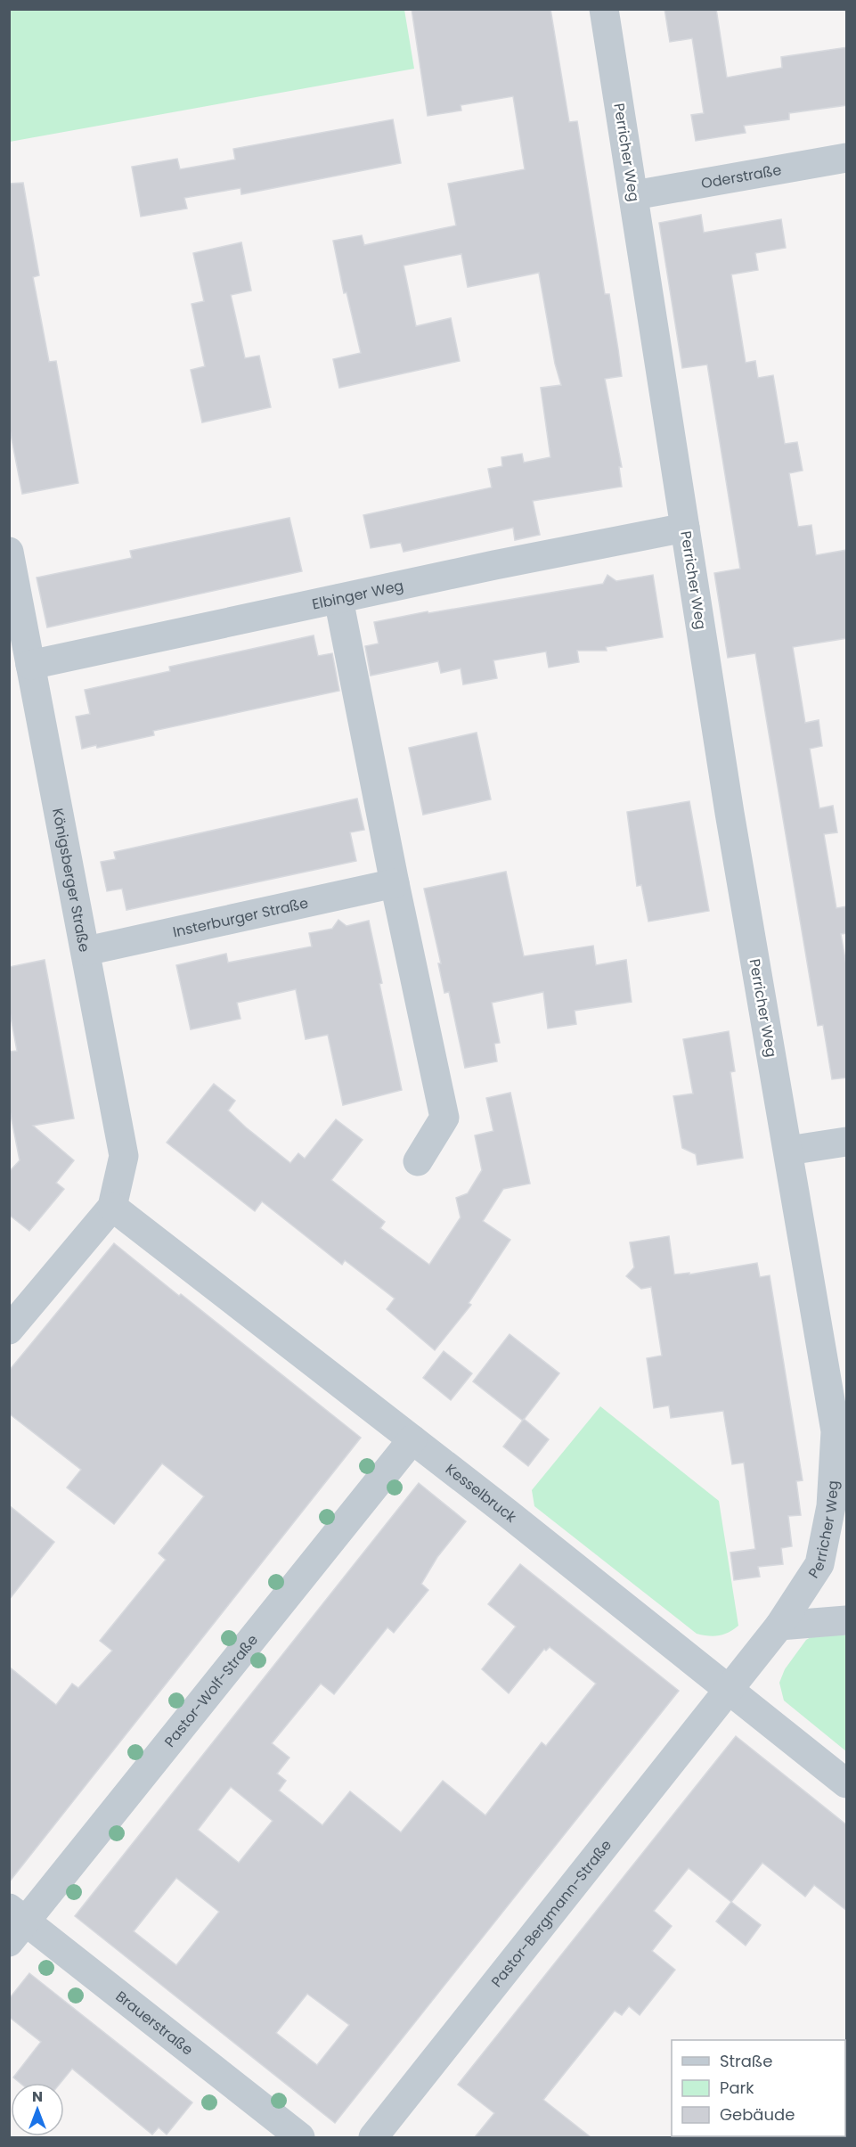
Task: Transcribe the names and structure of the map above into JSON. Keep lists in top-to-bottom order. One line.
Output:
{"streets":{"street":["Perricher Weg","Oderstraße","Elbinger Weg","Königsberger Straße","Insterburger Straße","Kesselbruck","Pastor-Wolf-Straße","Pastor-Bergmann-Straße","Brauerstraße"]},"crossings":[["Perricher Weg","Oderstraße"],["Perricher Weg","Elbinger Weg"],["Perricher Weg","Kesselbruck"],["Perricher Weg","Pastor-Bergmann-Straße"],["Elbinger Weg","Königsberger Straße"],["Königsberger Straße","Insterburger Straße"],["Königsberger Straße","Kesselbruck"],["Kesselbruck","Pastor-Wolf-Straße"],["Kesselbruck","Pastor-Bergmann-Straße"],["Pastor-Wolf-Straße","Brauerstraße"]],"legend":["Straße","Park","Gebäude"],"north":"top"}
